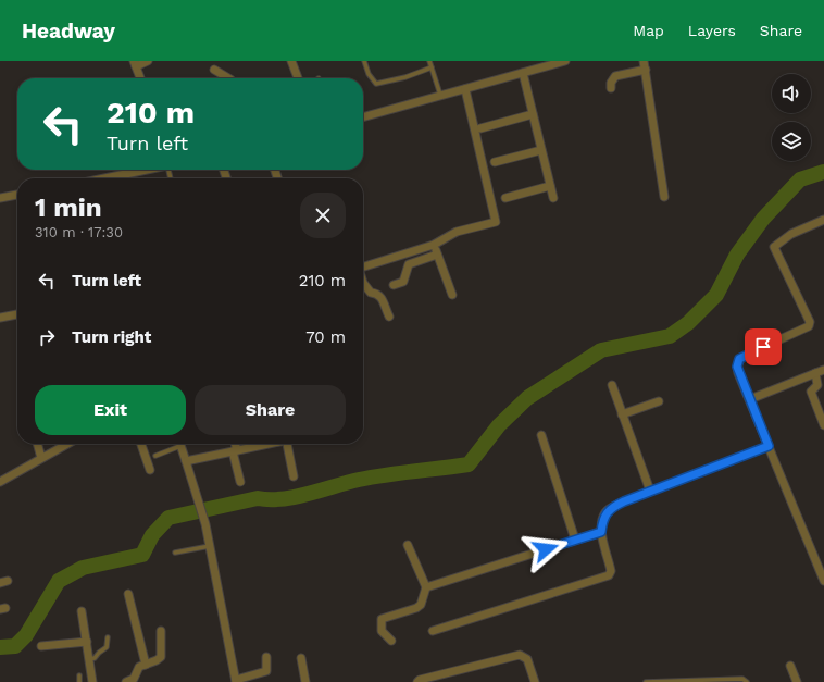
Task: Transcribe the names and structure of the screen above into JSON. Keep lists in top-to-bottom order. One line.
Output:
{"page":{"header":"Headway","nav":["Map","Layers","Share"],"turn":["210 m","Turn left"],"heading":["1 min","310 m · 17:30"],"list":[{"name":"Turn left","value":"210 m"},{"name":"Turn right","value":"70 m"}],"buttons":["Exit","Share"]}}
